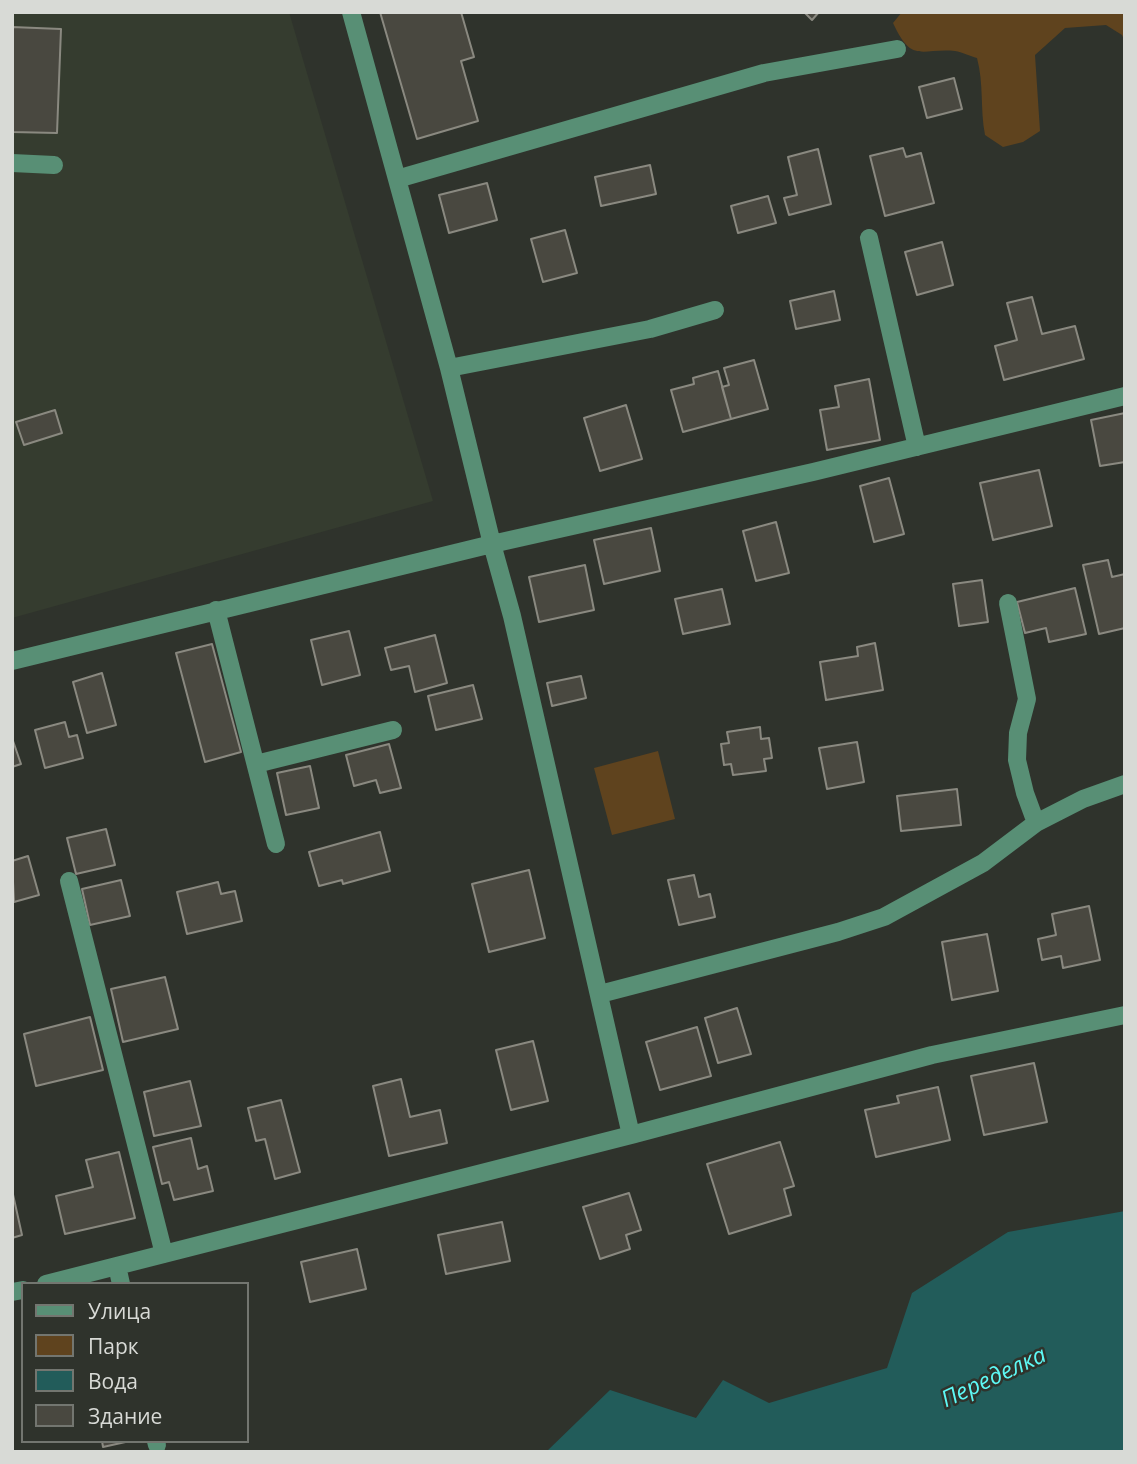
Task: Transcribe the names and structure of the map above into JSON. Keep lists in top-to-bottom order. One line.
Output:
{"water":["Переделка"],"legend":["Улица","Парк","Вода","Здание"]}
